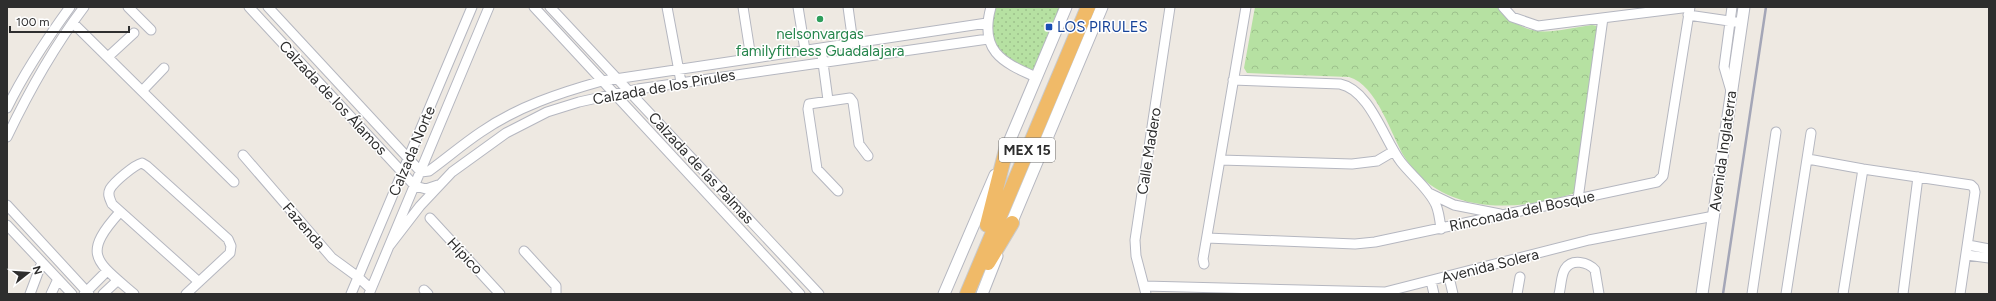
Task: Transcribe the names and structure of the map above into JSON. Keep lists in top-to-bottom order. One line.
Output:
{"streets":{"highway":["MEX 15"],"street":["Calzada de los Pirules","Calzada de los Álamos","Calzada Norte","Calle Madero","Avenida Inglaterra","Calzada de las Palmas","Rinconada del Bosque","Fazenda","Hípico","Avenida Solera"]},"crossings":[["Calzada de los Pirules","Calzada de los Álamos"],["Calzada de los Pirules","Calzada Norte"],["Calzada de los Pirules","Calzada de las Palmas"],["Calzada de los Álamos","Calzada Norte"],["Calzada Norte","Fazenda"],["Calle Madero","Avenida Solera"],["Avenida Inglaterra","Avenida Solera"]],"places":{"other":["nelsonvargas familyfitness Guadalajara"],"transit":["LOS PIRULES"]},"scale_bar":"100 m","north":"right"}
